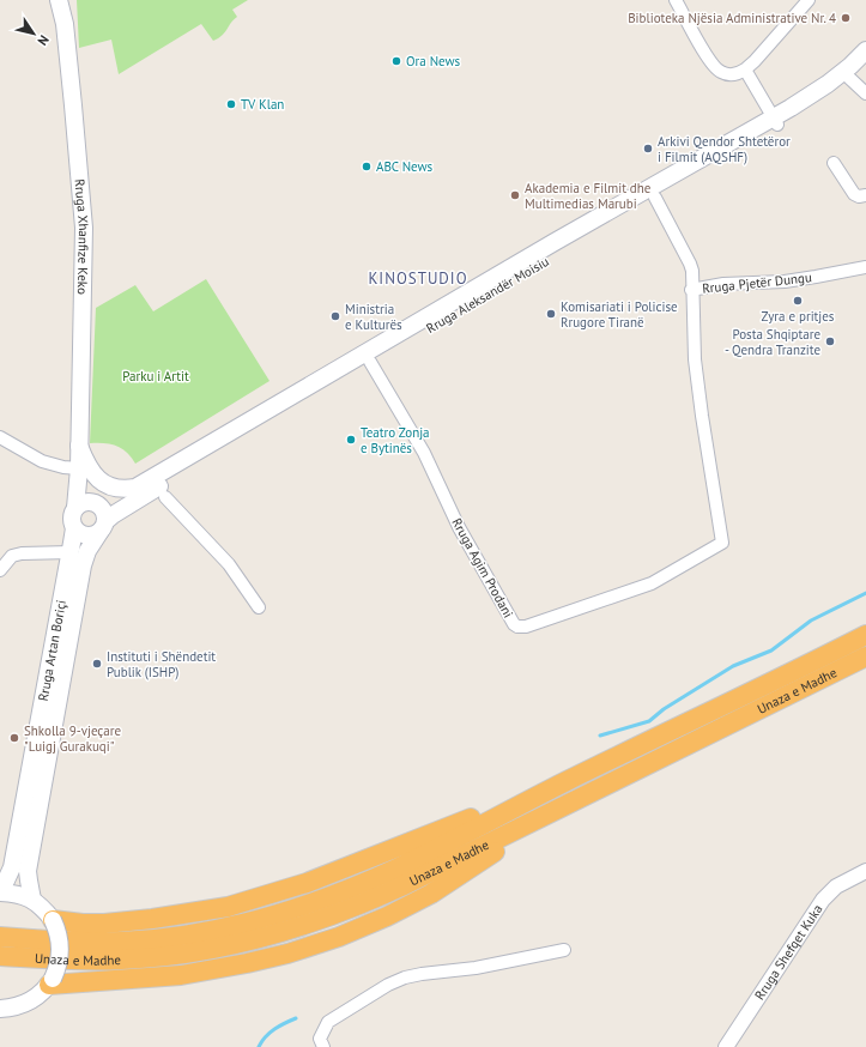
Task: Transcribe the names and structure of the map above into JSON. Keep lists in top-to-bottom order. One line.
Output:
{"streets":{"highway":["Unaza e Madhe"],"main road":["Rruga Xhanfize Keko","Rruga Aleksandër Moisiu","Rruga Artan Boriçi"],"street":["Rruga Pjetër Dungu","Rruga Agim Prodani","Rruga Shefqet Kuka"]},"crossings":[["Rruga Xhanfize Keko","Rruga Aleksandër Moisiu"],["Rruga Xhanfize Keko","Rruga Artan Boriçi"],["Rruga Pjetër Dungu","Rruga Aleksandër Moisiu"],["Rruga Pjetër Dungu","Rruga Agim Prodani"],["Rruga Aleksandër Moisiu","Rruga Agim Prodani"],["Rruga Aleksandër Moisiu","Rruga Artan Boriçi"]],"districts":["KINOSTUDIO"],"parks":["Parku i Artit"],"places":["Biblioteka Njësia Administrative Nr. 4","Ora News","TV Klan","Arkivi Qendor Shtetëror i Filmit (AQSHF)","ABC News","Akademia e Filmit dhe Multimedias Marubi","Zyra e pritjes","Komisariati i Policise Rrugore Tiranë","Ministria e Kulturës","Posta Shqiptare - Qendra Tranzite","Teatro Zonja e Bytinës","Instituti i Shëndetit Publik (ISHP)","Shkolla 9-vjeçare \"Luigj Gurakuqi\""],"north":"bottom right"}
